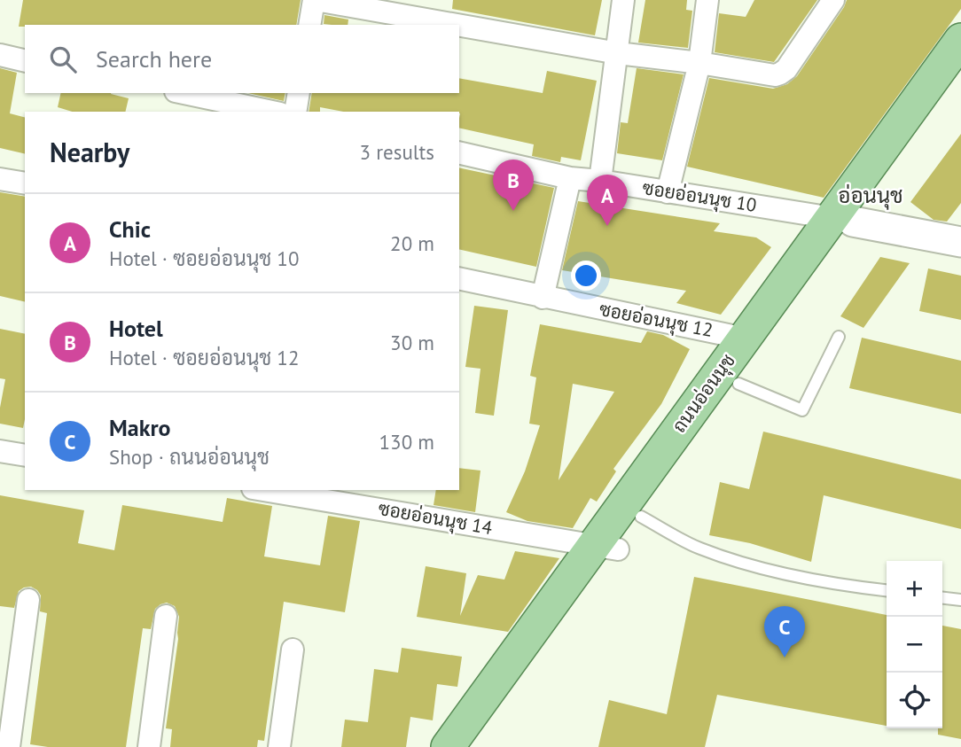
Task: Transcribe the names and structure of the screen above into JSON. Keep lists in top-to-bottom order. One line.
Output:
{"streets":{"main road":["ถนนอ่อนนุช"],"street":["ซอยอ่อนนุช 10","ซอยอ่อนนุช 12","ซอยอ่อนนุช 14"]},"crossings":[["ซอยอ่อนนุช 10","ถนนอ่อนนุช"],["ซอยอ่อนนุช 12","ถนนอ่อนนุช"],["ถนนอ่อนนุช","ซอยอ่อนนุช 14"]],"districts":["อ่อนนุช"],"page":{"search":"Search here","heading":["Nearby","3 results"],"pins":["B","A","C"],"list":[{"mark":"A","name":"Chic","note":"Hotel · ซอยอ่อนนุช 10","value":"20 m"},{"mark":"B","name":"Hotel","note":"Hotel · ซอยอ่อนนุช 12","value":"30 m"},{"mark":"C","name":"Makro","note":"Shop · ถนนอ่อนนุช","value":"130 m"}],"map_buttons":["+","−"]}}
